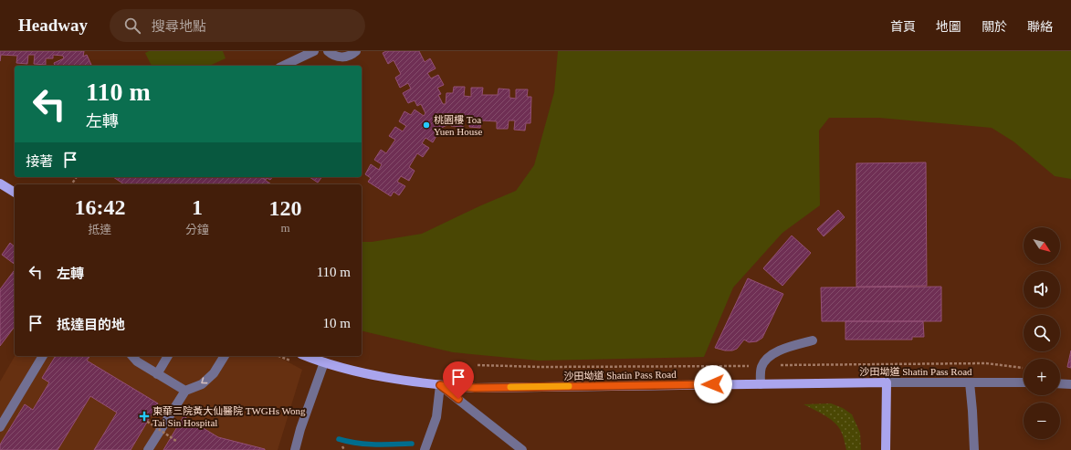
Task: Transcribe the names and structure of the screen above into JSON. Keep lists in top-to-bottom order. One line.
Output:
{"streets":{"main road":["沙田坳道 Shatin Pass Road"]},"places":{"other":["桃園樓 Toa Yuen House"],"health":["東華三院黃大仙醫院 TWGHs Wong Tai Sin Hospital"]},"north":"bottom right","page":{"header":"Headway","search":"搜尋地點","nav":["首頁","地圖","關於","聯絡"],"turn":["110 m","左轉"],"then":"接著","eta":["16:42","抵達","1","分鐘","120","m"],"map_buttons":["+","−"],"list":[{"name":"左轉","value":"110 m"},{"name":"抵達目的地","value":"10 m"}]}}
